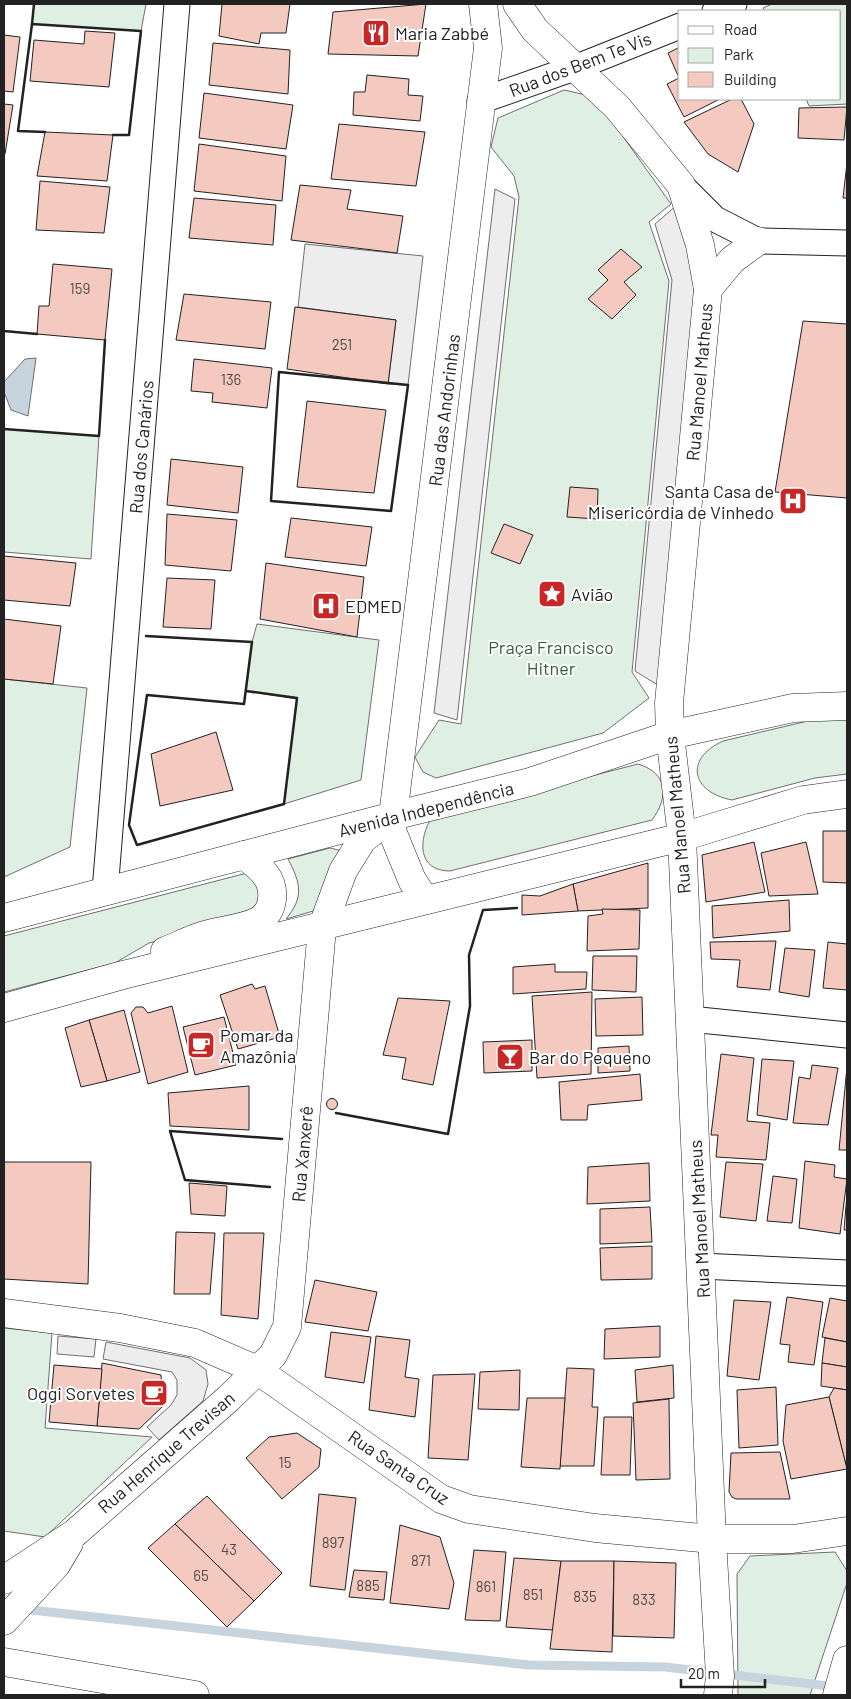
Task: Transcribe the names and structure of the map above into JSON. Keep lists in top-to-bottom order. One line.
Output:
{"streets":{"main road":["Rua Manoel Matheus","Rua das Andorinhas","Avenida Independência","Rua Xanxerê","Rua Henrique Trevisan","Rua Santa Cruz"],"street":["Rua dos Bem Te Vis","Rua dos Canários"]},"crossings":[["Rua dos Bem Te Vis","Rua Manoel Matheus"],["Rua dos Bem Te Vis","Rua das Andorinhas"],["Rua Manoel Matheus","Avenida Independência"],["Rua Manoel Matheus","Rua Santa Cruz"],["Rua das Andorinhas","Avenida Independência"],["Rua das Andorinhas","Rua Xanxerê"],["Rua dos Canários","Avenida Independência"],["Avenida Independência","Rua Xanxerê"],["Rua Xanxerê","Rua Henrique Trevisan"],["Rua Xanxerê","Rua Santa Cruz"],["Rua Henrique Trevisan","Rua Santa Cruz"]],"parks":["Praça Francisco Hitner"],"places":{"restaurant":["Maria Zabbé"],"hospital":["Santa Casa de Misericórdia de Vinhedo","EDMED"],"place":["Avião"],"cafe":["Pomar da Amazônia","Oggi Sorvetes"],"bar":["Bar do Pequeno"]},"house_numbers":["159","251","136","15","897","43","871","65","885","861","851","835","833"],"legend":["Road","Park","Building"],"scale_bar":"20 m"}
